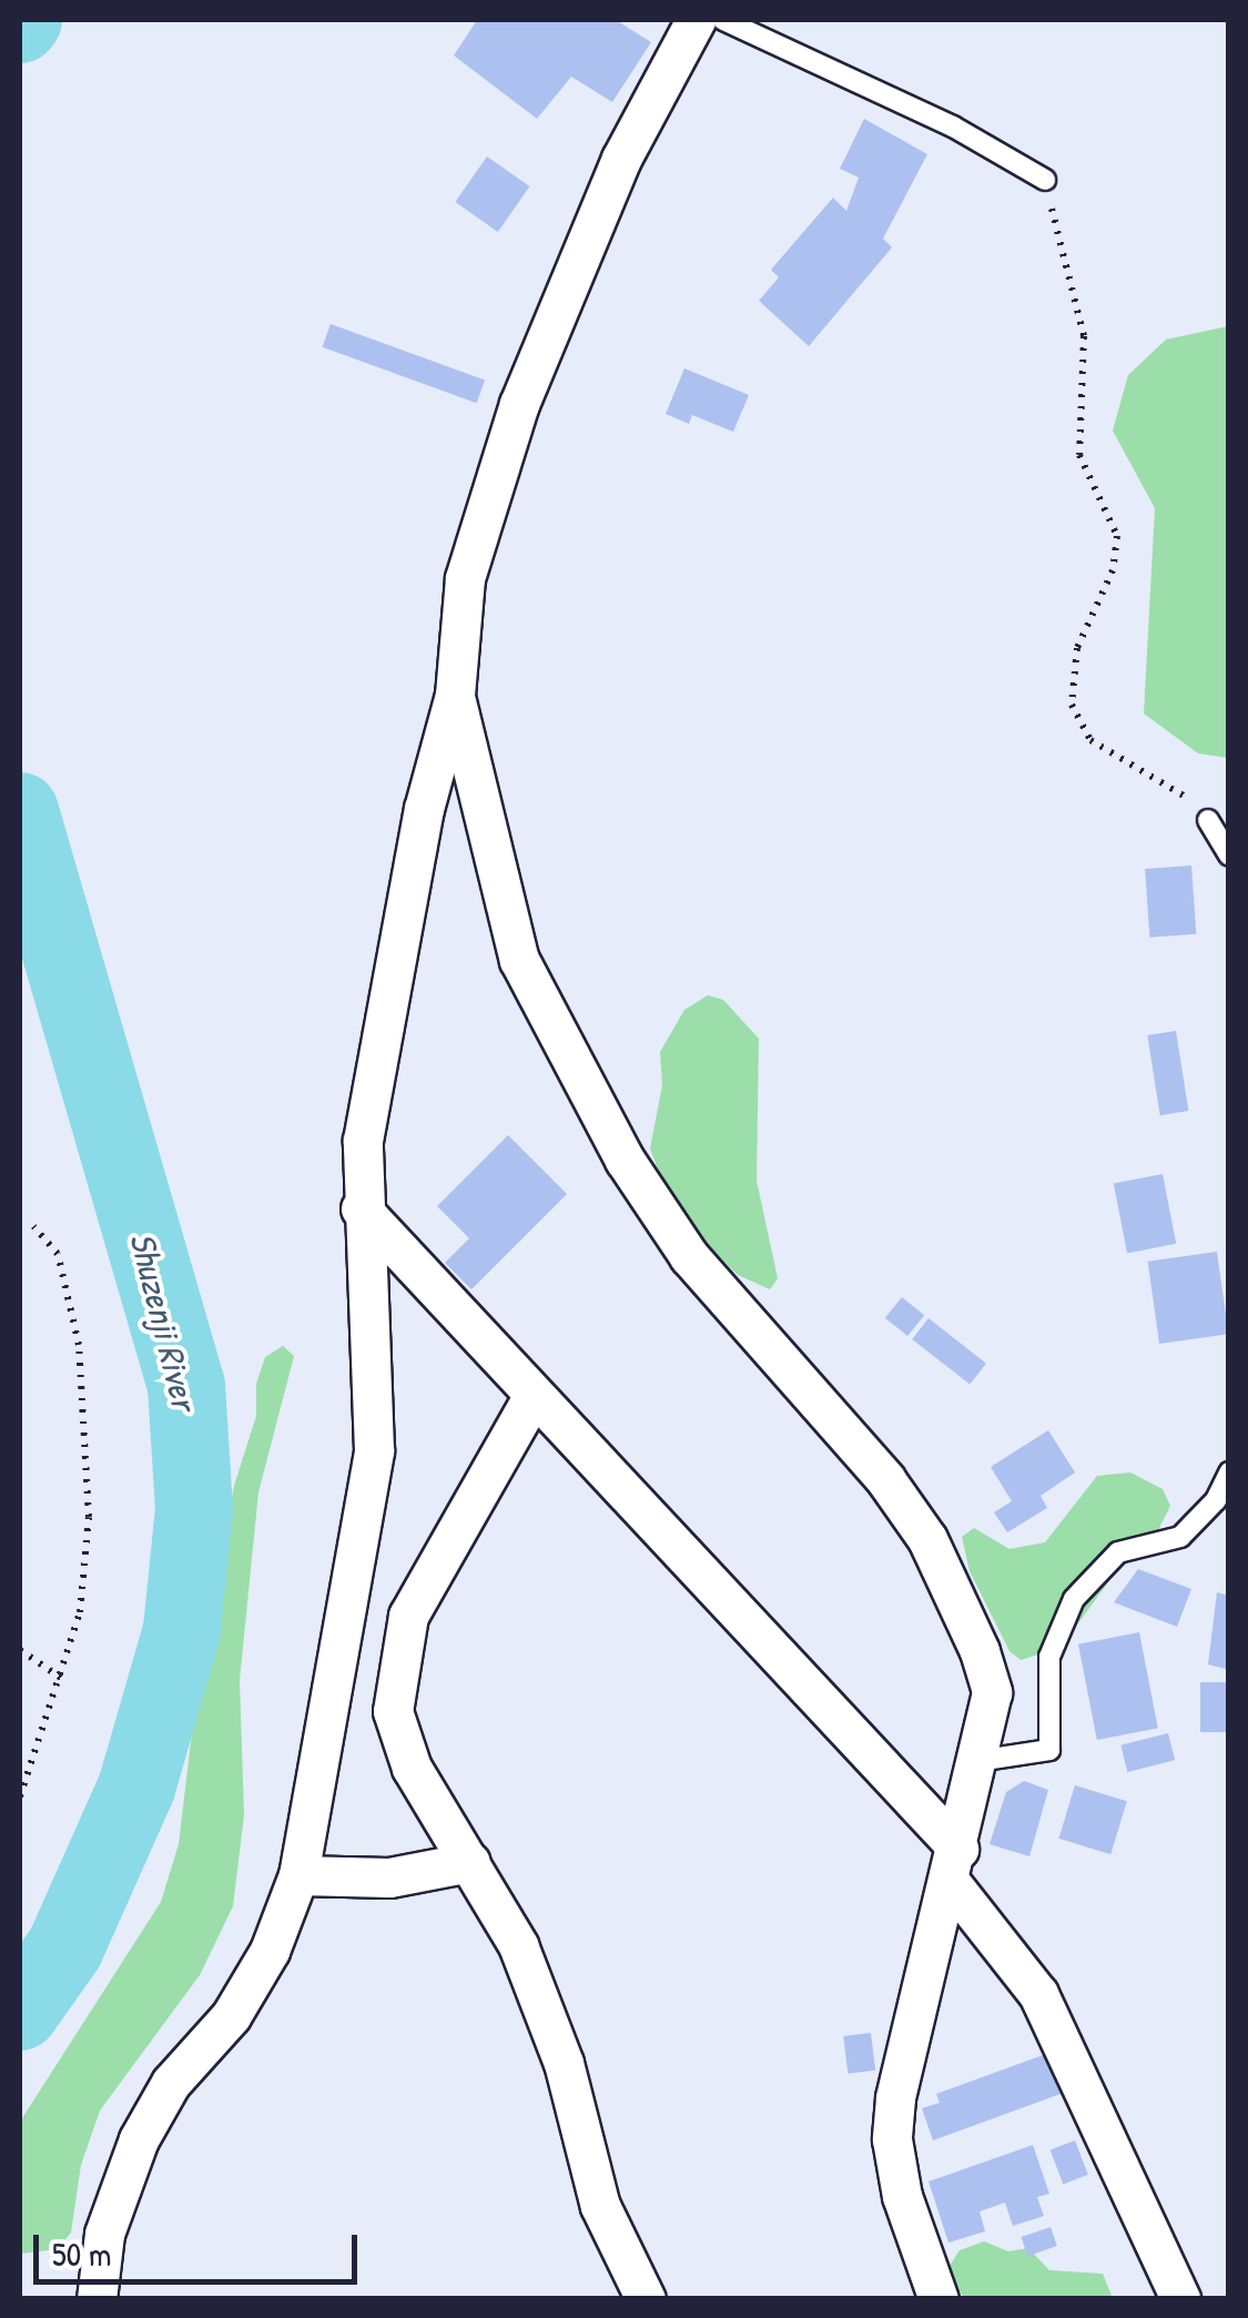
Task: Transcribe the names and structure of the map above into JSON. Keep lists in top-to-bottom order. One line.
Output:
{"water":["Shuzenji River"],"scale_bar":"50 m"}
